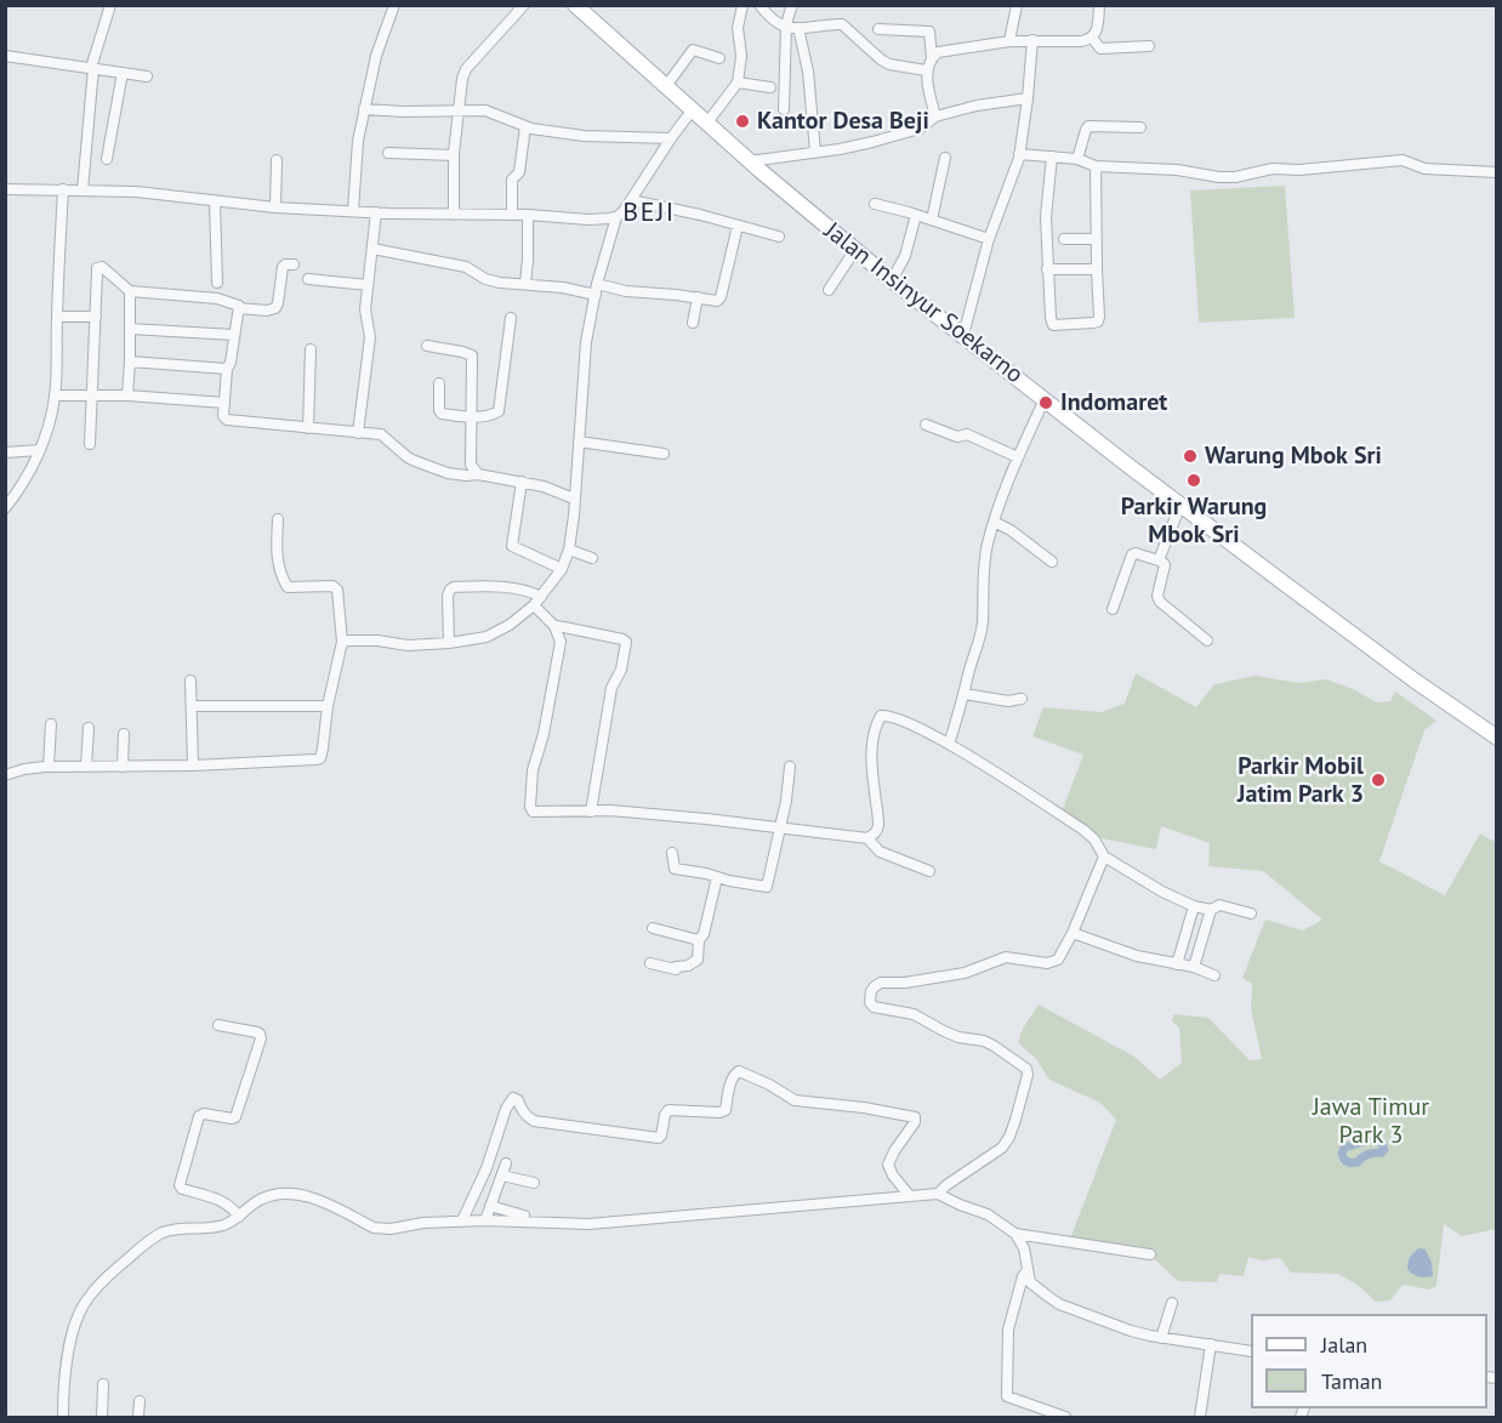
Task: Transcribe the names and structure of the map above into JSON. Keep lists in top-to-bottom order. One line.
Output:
{"streets":{"main road":["Jalan Insinyur Soekarno"]},"districts":["BEJI"],"parks":["Jawa Timur Park 3"],"places":["Kantor Desa Beji","Indomaret","Warung Mbok Sri","Parkir Warung Mbok Sri","Parkir Mobil Jatim Park 3"],"legend":["Jalan","Taman"]}
